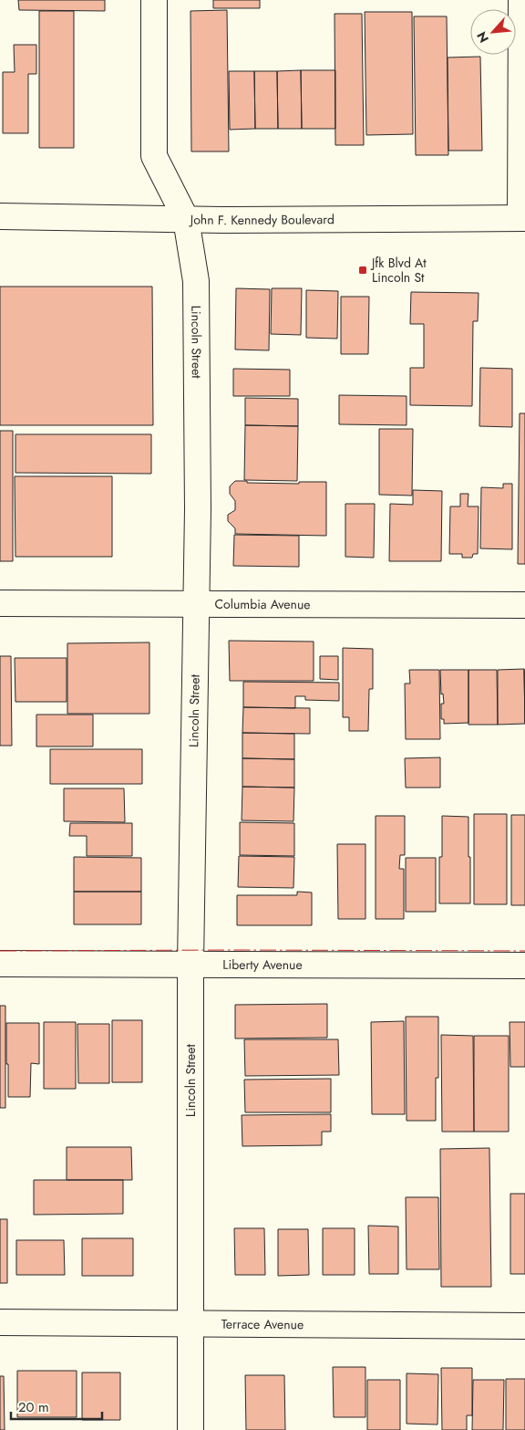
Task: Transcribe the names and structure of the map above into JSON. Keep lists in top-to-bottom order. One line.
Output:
{"streets":{"street":["John F. Kennedy Boulevard","Lincoln Street","Columbia Avenue","Liberty Avenue","Terrace Avenue"]},"crossings":[["John F. Kennedy Boulevard","Lincoln Street"],["Lincoln Street","Columbia Avenue"],["Lincoln Street","Liberty Avenue"],["Lincoln Street","Terrace Avenue"]],"places":{"transit":["Jfk Blvd At Lincoln St"]},"scale_bar":"20 m","north":"bottom left"}
